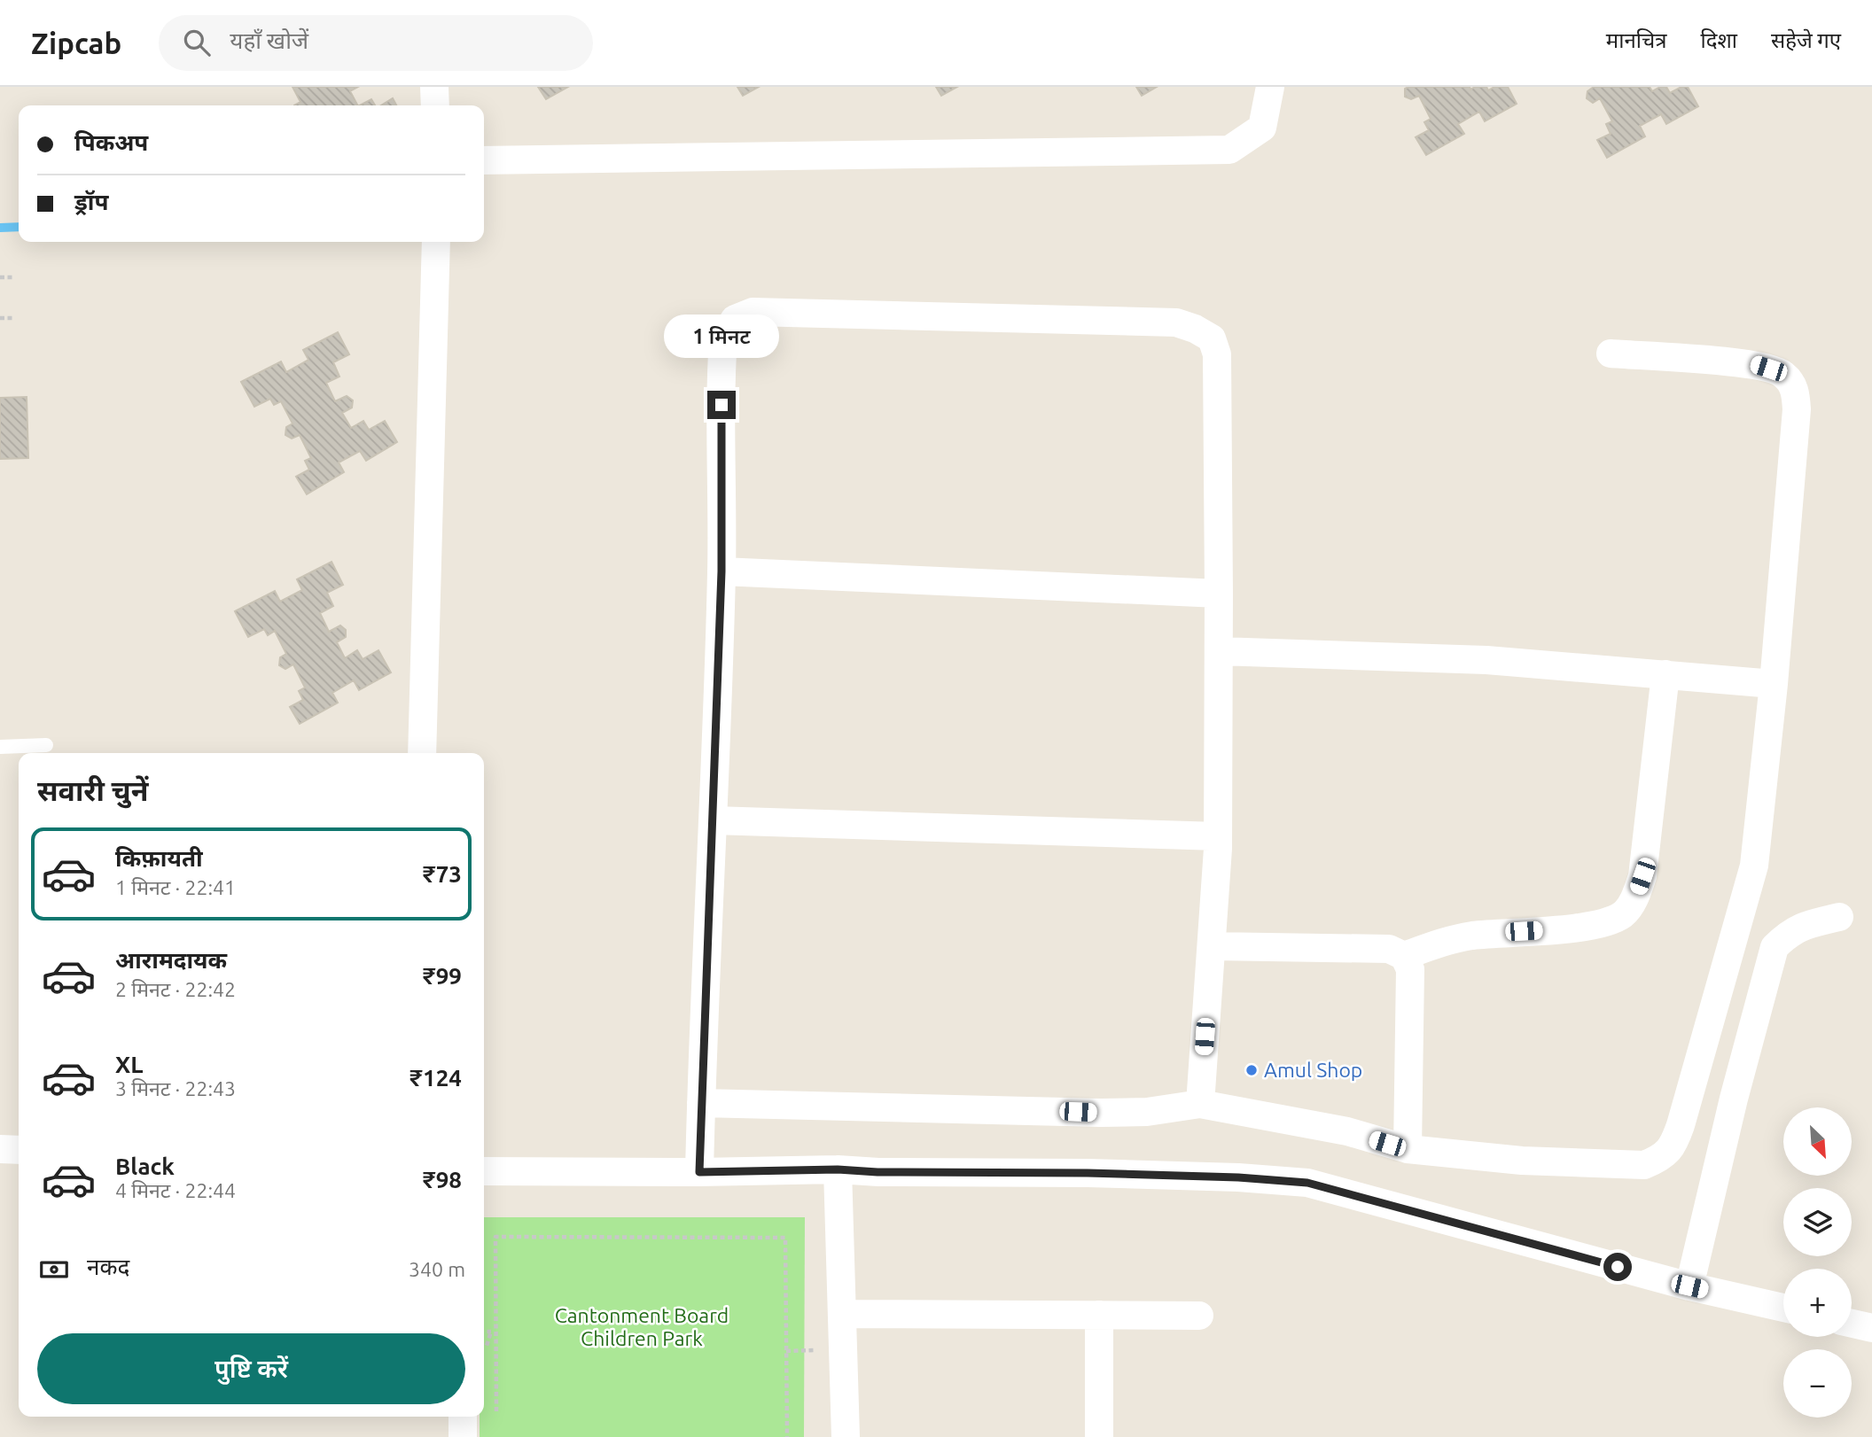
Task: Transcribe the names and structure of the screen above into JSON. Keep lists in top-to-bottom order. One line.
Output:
{"parks":["Cantonment Board Children Park"],"places":["Amul Shop"],"north":"bottom right","page":{"header":"Zipcab","search":"यहाँ खोजें","nav":["मानचित्र","दिशा","सहेजे गए"],"banner":["पिकअप","ड्रॉप"],"bubble":"1 मिनट","heading":"सवारी चुनें","list":[{"name":"किफ़ायती","note":"1 मिनट · 22:41","value":"₹73"},{"name":"आरामदायक","note":"2 मिनट · 22:42","value":"₹99"},{"name":"XL","note":"3 मिनट · 22:43","value":"₹124"},{"name":"Black","note":"4 मिनट · 22:44","value":"₹98"}],"map_buttons":["+","−"],"pay":["नकद","340 m"],"buttons":"पुष्टि करें"}}
